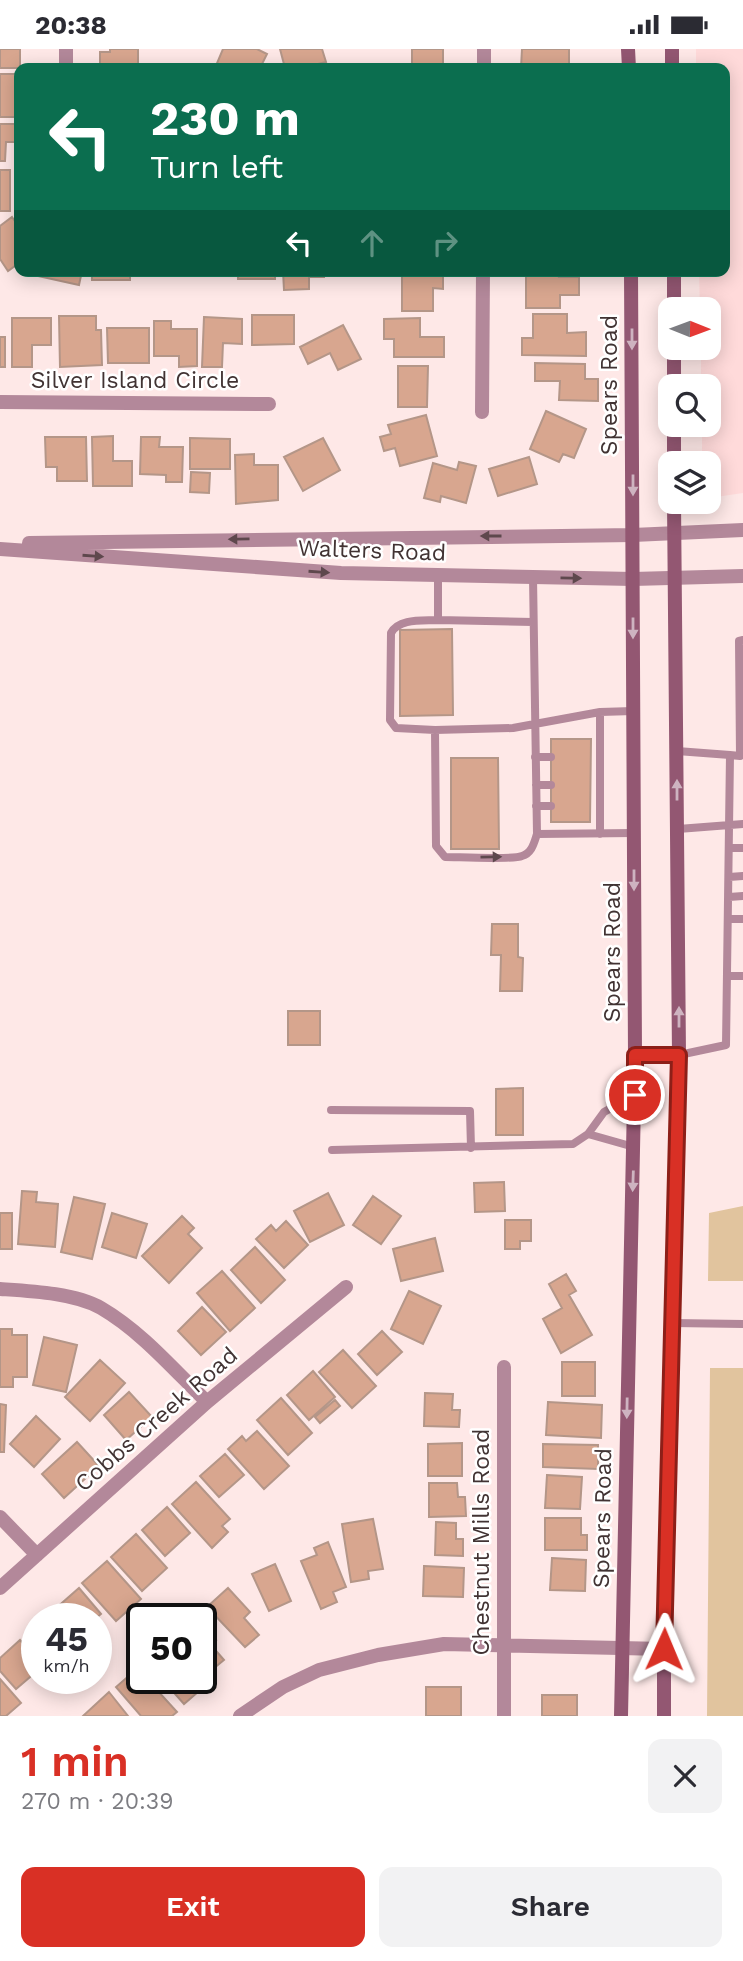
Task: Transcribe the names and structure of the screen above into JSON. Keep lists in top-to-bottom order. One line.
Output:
{"streets":{"main road":["Spears Road"],"street":["Silver Island Circle","Walters Road","Cobbs Creek Road","Chestnut Mills Road"]},"crossings":[["Spears Road","Walters Road"]],"north":"right","page":{"status":"20:38","turn":["230 m","Turn left"],"speed":"45 km/h","limit":"50","heading":["1 min","270 m · 20:39"],"buttons":["Exit","Share"]}}
